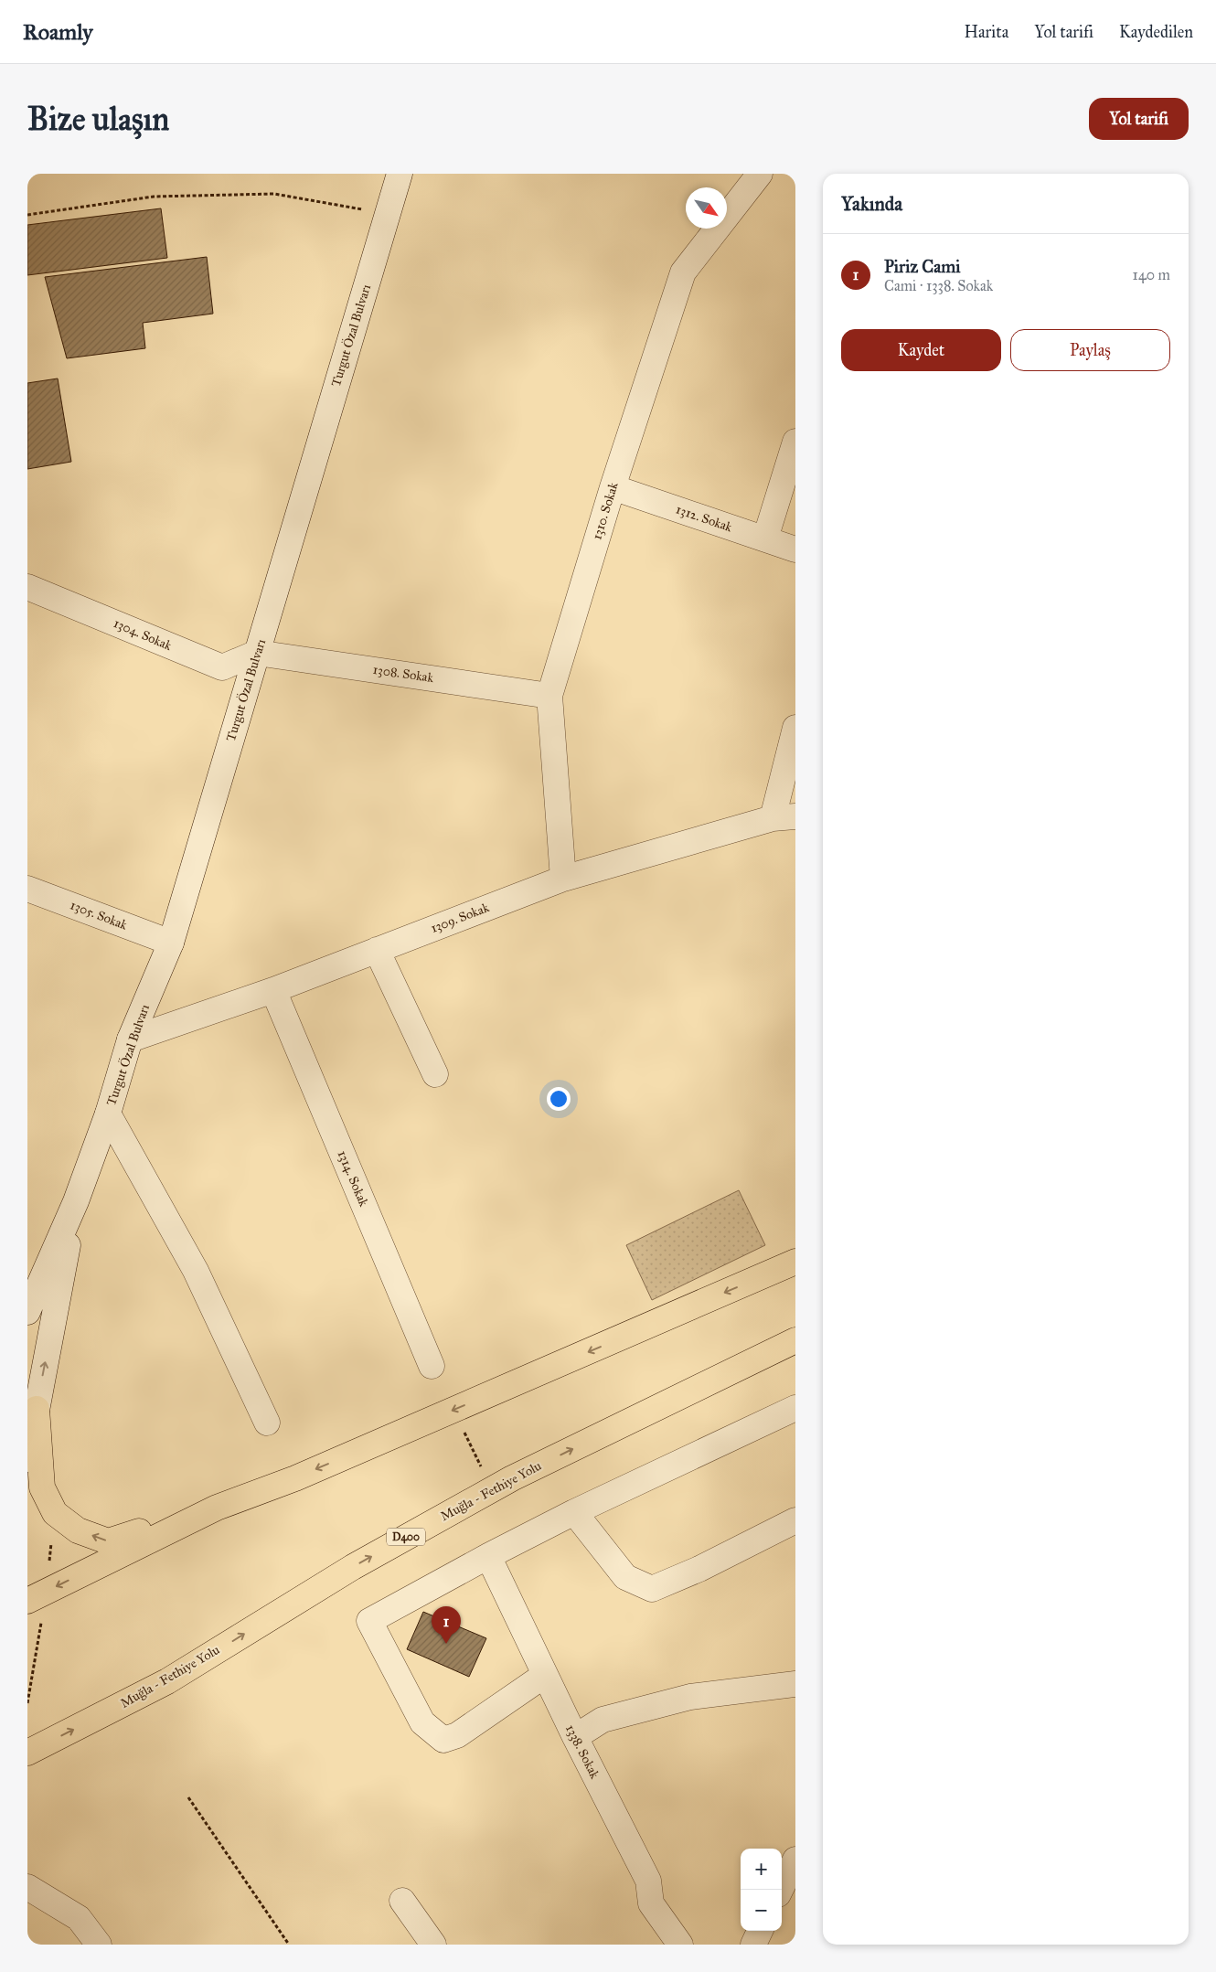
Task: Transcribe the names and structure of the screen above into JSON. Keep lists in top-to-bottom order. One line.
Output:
{"streets":{"highway":["Muğla - Fethiye Yolu","D400"],"street":["Turgut Özal Bulvarı","1310. Sokak","1312. Sokak","1304. Sokak","1308. Sokak","1305. Sokak","1309. Sokak","1314. Sokak","1338. Sokak"]},"crossings":[["Turgut Özal Bulvarı","1304. Sokak"],["Turgut Özal Bulvarı","1308. Sokak"],["Turgut Özal Bulvarı","1305. Sokak"],["Turgut Özal Bulvarı","1309. Sokak"],["1310. Sokak","1312. Sokak"],["1310. Sokak","1308. Sokak"],["1310. Sokak","1309. Sokak"],["1304. Sokak","1308. Sokak"],["1309. Sokak","1314. Sokak"]],"north":"bottom right","page":{"header":"Roamly","nav":["Harita","Yol tarifi","Kaydedilen"],"buttons":["Yol tarifi",["Kaydet","Paylaş"]],"title":"Bize ulaşın","heading":"Yakında","list":[{"mark":"1","name":"Piriz Cami","note":"Cami · 1338. Sokak","value":"140 m"}],"pins":"1","map_buttons":["+","−"]}}
